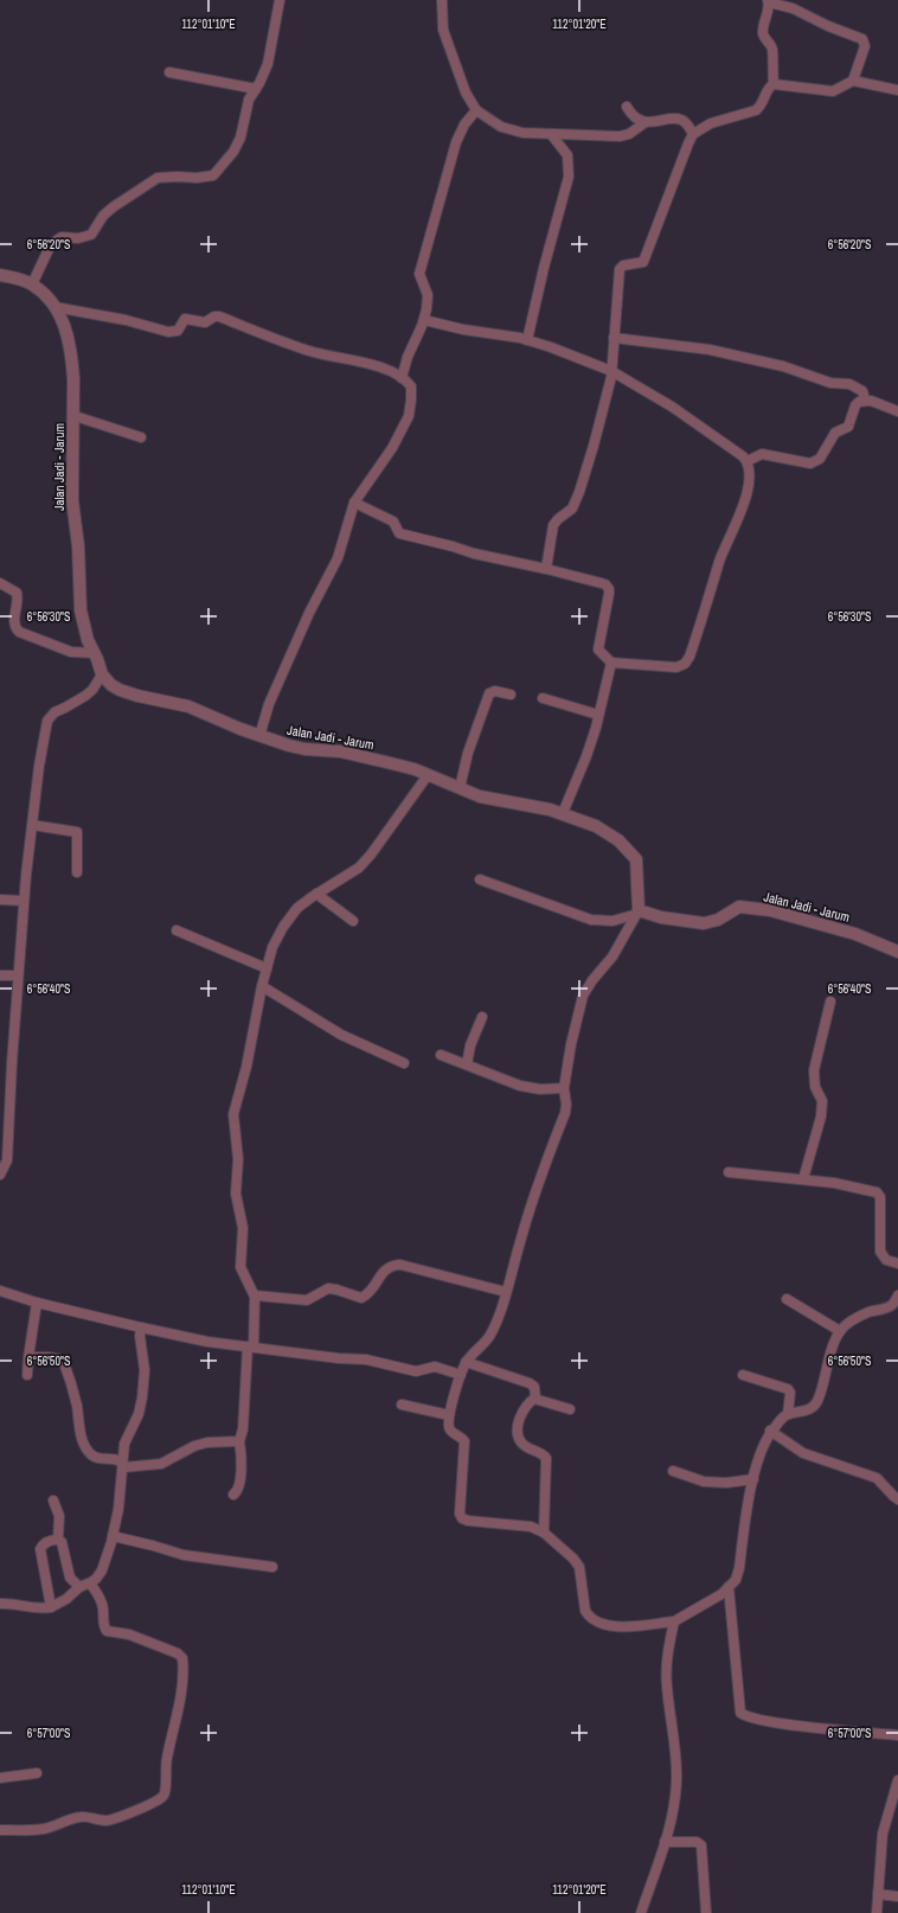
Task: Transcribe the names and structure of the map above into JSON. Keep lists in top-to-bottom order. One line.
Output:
{"streets":{"street":["Jalan Jadi - Jarum"]},"coordinates":["112°01'10\"E","112°01'20\"E","6°56'20\"S","6°56'30\"S","6°56'40\"S","6°56'50\"S","6°57'00\"S"]}
